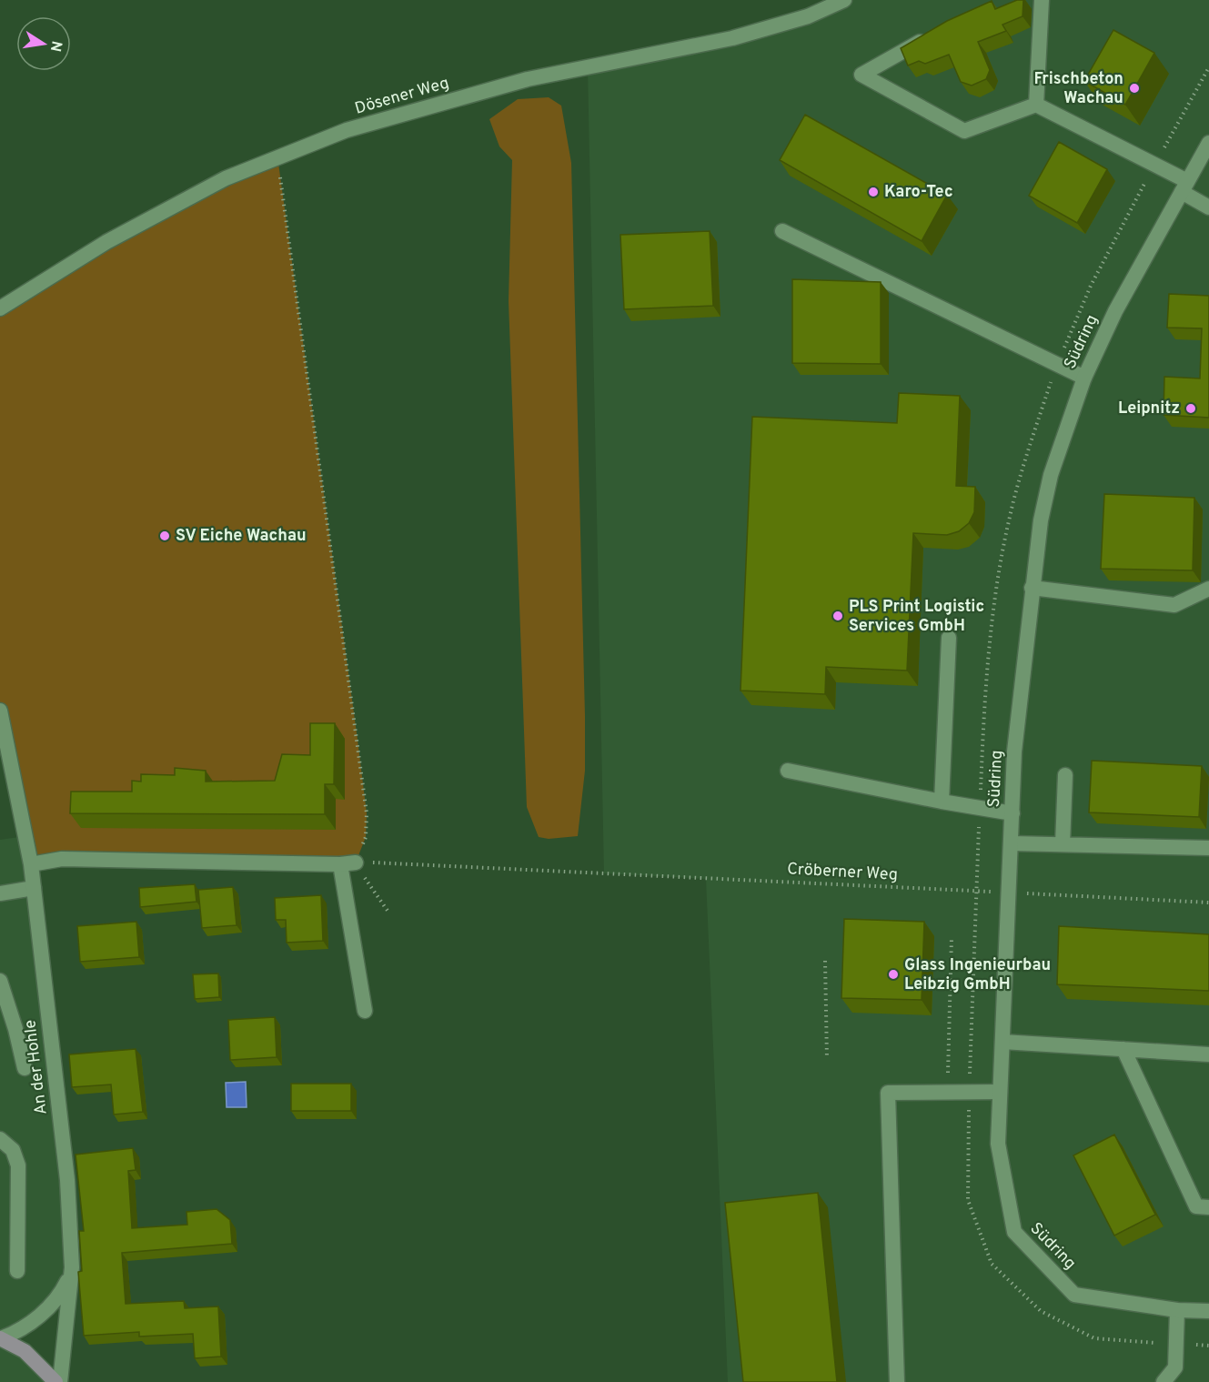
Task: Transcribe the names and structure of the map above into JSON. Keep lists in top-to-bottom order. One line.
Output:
{"streets":{"street":["Dösener Weg","Südring","An der Hohle"],"path":["Cröberner Weg"]},"places":["Frischbeton Wachau","Karo-Tec","Leipnitz","SV Eiche Wachau","PLS Print Logistic Services GmbH","Glass Ingenieurbau Leibzig GmbH"],"north":"right"}
